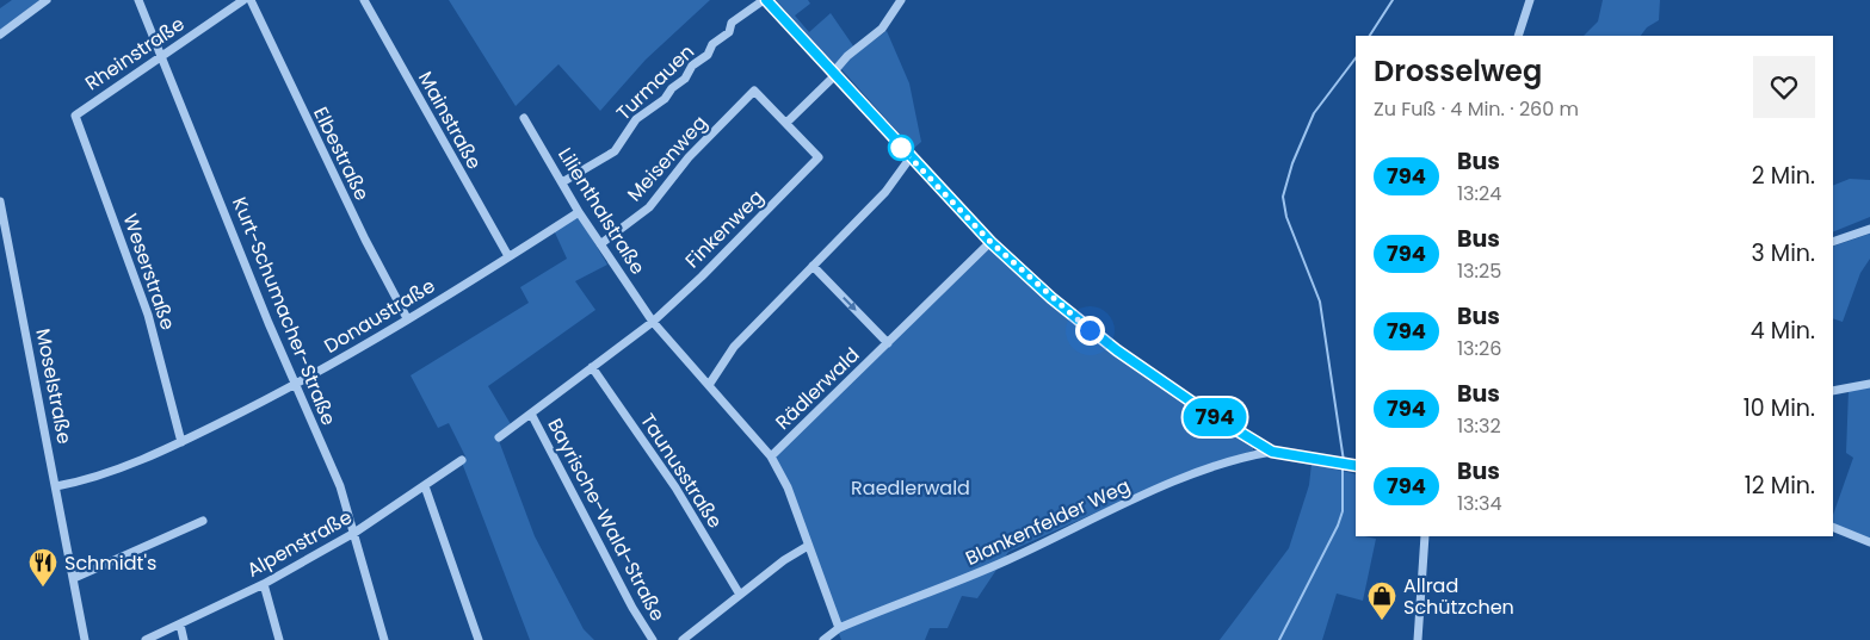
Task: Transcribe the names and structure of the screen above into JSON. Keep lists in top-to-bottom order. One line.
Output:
{"streets":{"street":["Rheinstraße","Turmauen","Mainstraße","Elbestraße","Meisenweg","Lilienthalstraße","Finkenweg","Weserstraße","Kurt-Schumacher-Straße","Donaustraße","Moselstraße","Rädlerwald","Taunusstraße","Bayrische-Wald-Straße","Blankenfelder Weg","Alpenstraße"]},"crossings":[["Rheinstraße","Weserstraße"],["Rheinstraße","Kurt-Schumacher-Straße"],["Turmauen","Lilienthalstraße"],["Mainstraße","Donaustraße"],["Elbestraße","Donaustraße"],["Meisenweg","Lilienthalstraße"],["Meisenweg","Finkenweg"],["Lilienthalstraße","Finkenweg"],["Lilienthalstraße","Donaustraße"],["Lilienthalstraße","Rädlerwald"],["Lilienthalstraße","Blankenfelder Weg"],["Finkenweg","Taunusstraße"],["Finkenweg","Bayrische-Wald-Straße"],["Weserstraße","Donaustraße"],["Kurt-Schumacher-Straße","Donaustraße"],["Kurt-Schumacher-Straße","Alpenstraße"],["Donaustraße","Moselstraße"]],"parks":["Raedlerwald"],"places":{"restaurant":["Schmidt's"],"shop":["Allrad Schützchen"]},"lines":["bus line 794"],"page":{"on_map":"794","heading":["Drosselweg","Zu Fuß · 4 Min. · 260 m"],"list":[{"mark":"794","name":"Bus","note":"13:24","value":"2 Min."},{"mark":"794","name":"Bus","note":"13:25","value":"3 Min."},{"mark":"794","name":"Bus","note":"13:26","value":"4 Min."},{"mark":"794","name":"Bus","note":"13:32","value":"10 Min."},{"mark":"794","name":"Bus","note":"13:34","value":"12 Min."}]}}
